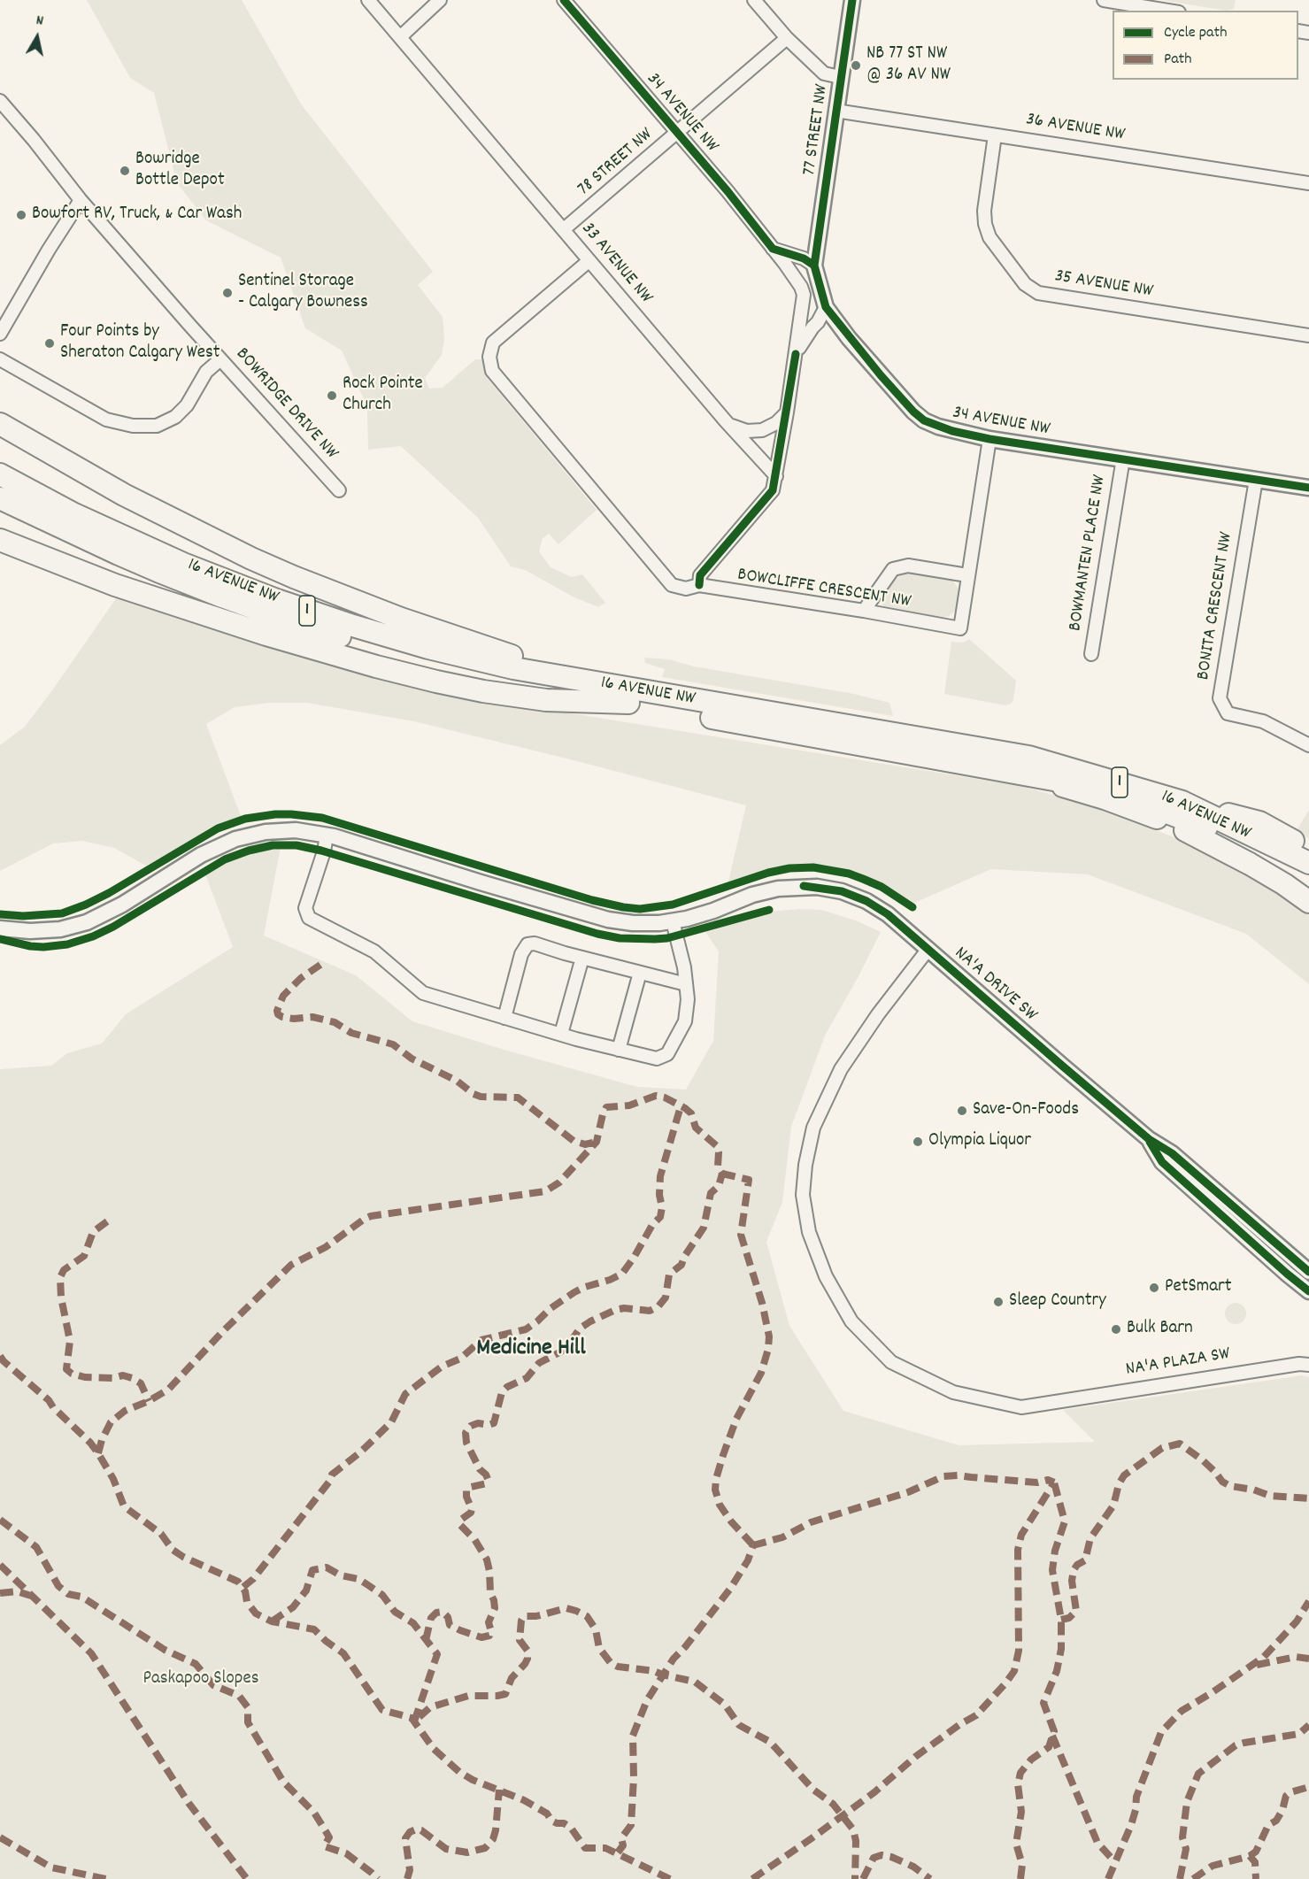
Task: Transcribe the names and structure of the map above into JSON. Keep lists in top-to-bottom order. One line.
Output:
{"streets":{"highway":["16 AVENUE NW","1"],"street":["34 AVENUE NW","36 AVENUE NW","77 STREET NW","78 STREET NW","33 AVENUE NW","35 AVENUE NW","BOWRIDGE DRIVE NW","BOWMANTEN PLACE NW","BOWCLIFFE CRESCENT NW","BONITA CRESCENT NW","NA'A DRIVE SW","NA'A PLAZA SW"]},"crossings":[["34 AVENUE NW","77 STREET NW"],["34 AVENUE NW","78 STREET NW"],["34 AVENUE NW","BOWMANTEN PLACE NW"],["34 AVENUE NW","BOWCLIFFE CRESCENT NW"],["34 AVENUE NW","BONITA CRESCENT NW"],["36 AVENUE NW","77 STREET NW"],["36 AVENUE NW","35 AVENUE NW"],["78 STREET NW","33 AVENUE NW"],["33 AVENUE NW","BOWCLIFFE CRESCENT NW"],["NA'A DRIVE SW","NA'A PLAZA SW"]],"districts":["Medicine Hill"],"parks":["Paskapoo Slopes"],"places":["NB 77 ST NW @ 36 AV NW","Bowridge Bottle Depot","Bowfort RV, Truck, & Car Wash","Sentinel Storage - Calgary Bowness","Four Points by Sheraton Calgary West","Rock Pointe Church","Save-On-Foods","Olympia Liquor","PetSmart","Sleep Country","Bulk Barn"],"legend":["Cycle path","Path"],"north":"top"}
